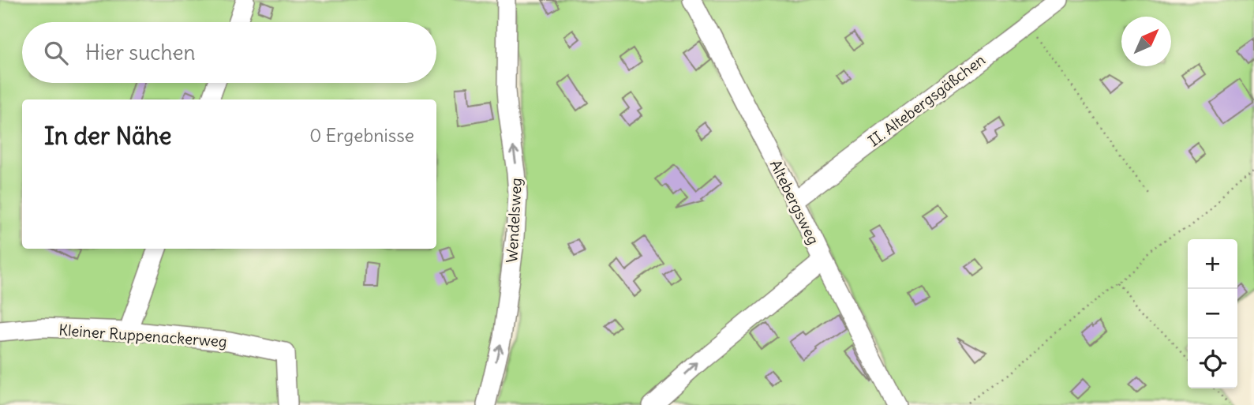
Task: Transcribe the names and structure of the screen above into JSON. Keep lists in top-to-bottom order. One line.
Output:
{"streets":{"street":["II. Altebergsgäßchen","Altebergsweg","Wendelsweg","Kleiner Ruppenackerweg"]},"crossings":[["II. Altebergsgäßchen","Altebergsweg"]],"one_way":["Wendelsweg"],"north":"top right","page":{"search":"Hier suchen","heading":["In der Nähe","0 Ergebnisse"],"map_buttons":["+","−"]}}
